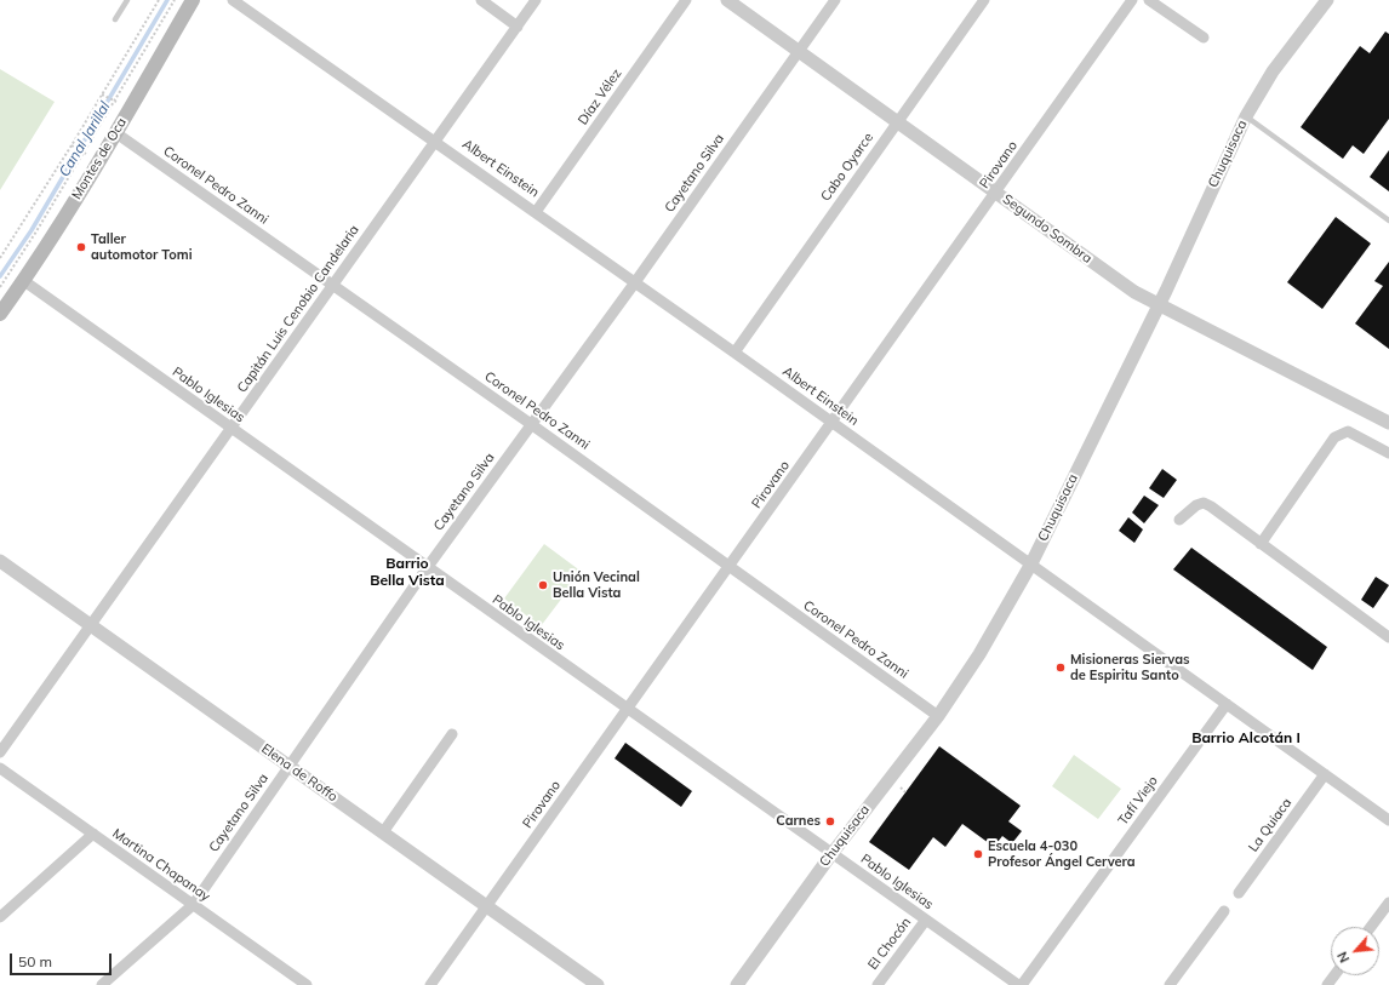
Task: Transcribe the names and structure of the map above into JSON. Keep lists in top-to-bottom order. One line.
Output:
{"streets":{"main road":["Montes de Oca"],"street":["Díaz Vélez","Chuquisaca","Pirovano","Cabo Oyarce","Albert Einstein","Cayetano Silva","Coronel Pedro Zanni","Segundo Sombra","Capitán Luis Cenobio Candelaria","Pablo Iglesias","Elena de Roffo","Tafí Viejo","La Quiaca","Martina Chapanay","El Chocón"]},"crossings":[["Díaz Vélez","Albert Einstein"],["Chuquisaca","Albert Einstein"],["Chuquisaca","Coronel Pedro Zanni"],["Chuquisaca","Segundo Sombra"],["Chuquisaca","Pablo Iglesias"],["Montes de Oca","Coronel Pedro Zanni"],["Montes de Oca","Pablo Iglesias"],["Pirovano","Albert Einstein"],["Pirovano","Coronel Pedro Zanni"],["Pirovano","Segundo Sombra"],["Pirovano","Pablo Iglesias"],["Pirovano","Elena de Roffo"],["Cabo Oyarce","Albert Einstein"],["Cabo Oyarce","Segundo Sombra"],["Albert Einstein","Cayetano Silva"],["Albert Einstein","Capitán Luis Cenobio Candelaria"],["Albert Einstein","Tafí Viejo"],["Albert Einstein","La Quiaca"],["Cayetano Silva","Coronel Pedro Zanni"],["Cayetano Silva","Segundo Sombra"],["Cayetano Silva","Pablo Iglesias"],["Cayetano Silva","Elena de Roffo"],["Cayetano Silva","Martina Chapanay"],["Coronel Pedro Zanni","Capitán Luis Cenobio Candelaria"],["Capitán Luis Cenobio Candelaria","Pablo Iglesias"],["Capitán Luis Cenobio Candelaria","Elena de Roffo"],["Pablo Iglesias","Tafí Viejo"],["Pablo Iglesias","El Chocón"]],"districts":["Barrio Bella Vista","Barrio Alcotán I"],"water":["Canal Jarillal"],"places":["Taller automotor Tomi","Unión Vecinal Bella Vista","Misioneras Siervas de Espiritu Santo","Carnes","Escuela 4-030 Profesor Ángel Cervera"],"scale_bar":"50 m","north":"bottom left"}
